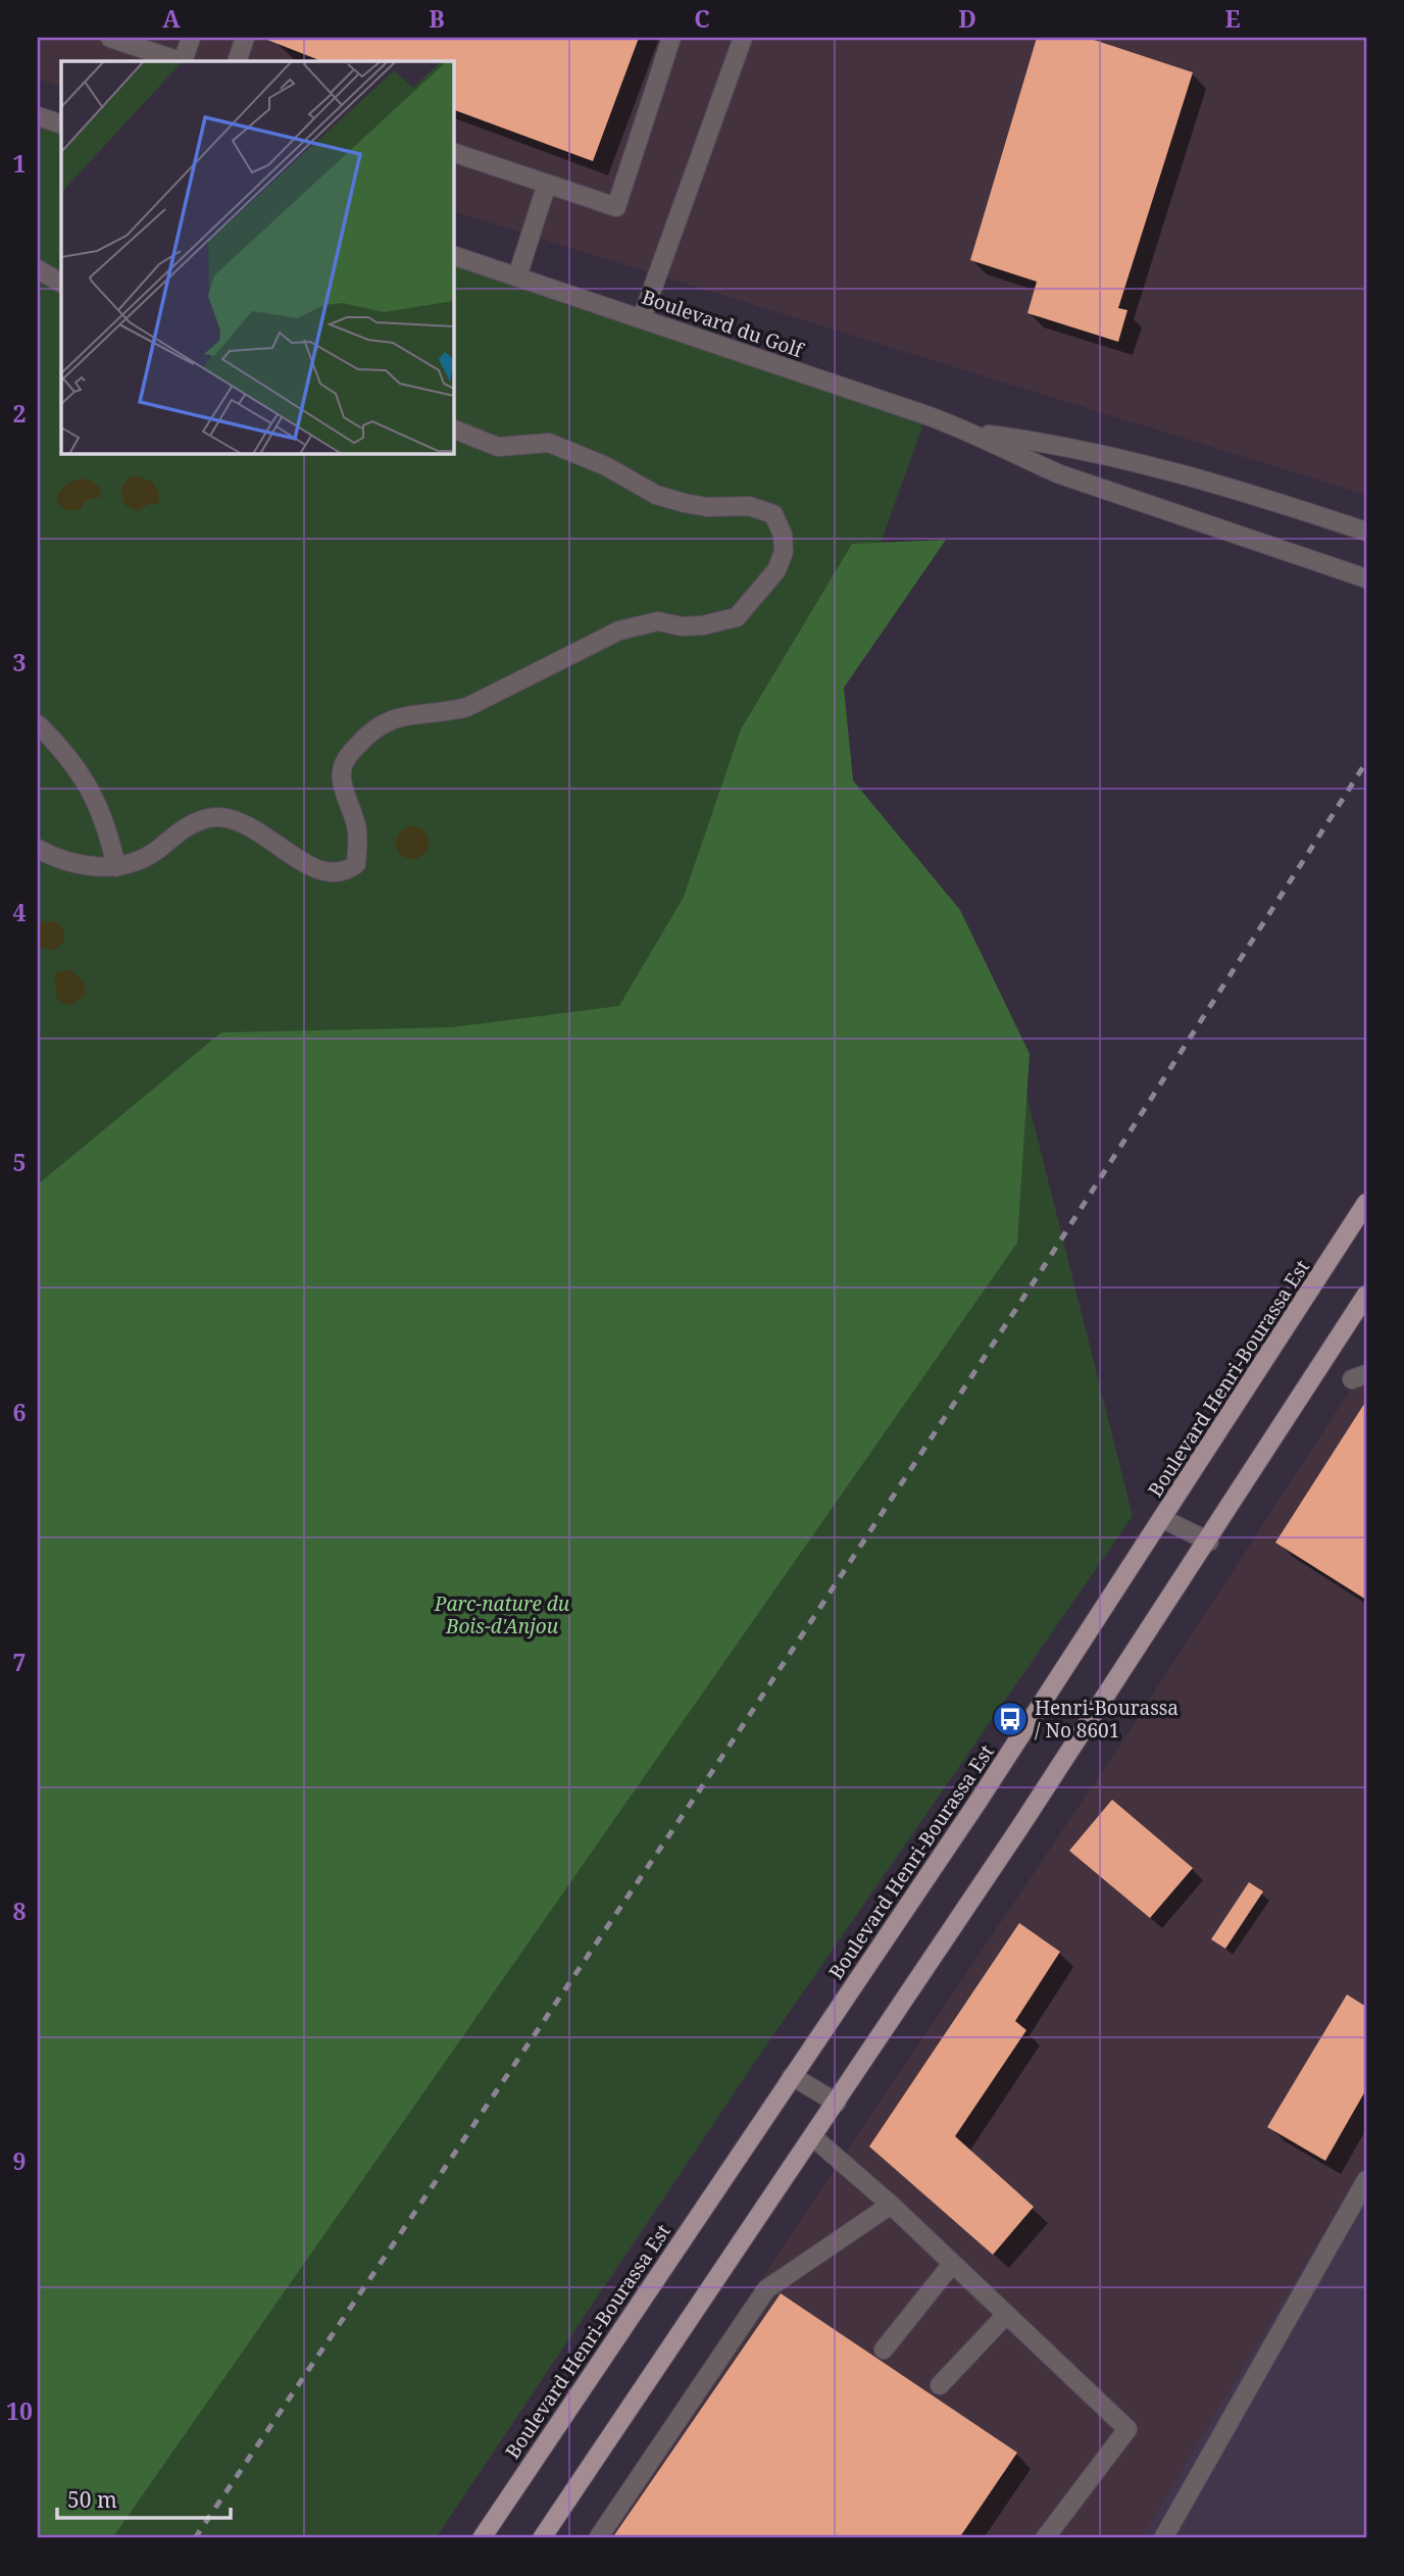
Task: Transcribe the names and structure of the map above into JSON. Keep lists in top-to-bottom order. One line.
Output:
{"streets":{"main road":["Boulevard Henri-Bourassa Est"],"street":["Boulevard du Golf"]},"parks":["Parc-nature du Bois-d'Anjou"],"places":{"bus stop":["Henri-Bourassa / No 8601"]},"scale_bar":"50 m","grid":{"columns":["A","B","C","D","E"],"rows":["1","2","3","4","5","6","7","8","9","10"]}}
